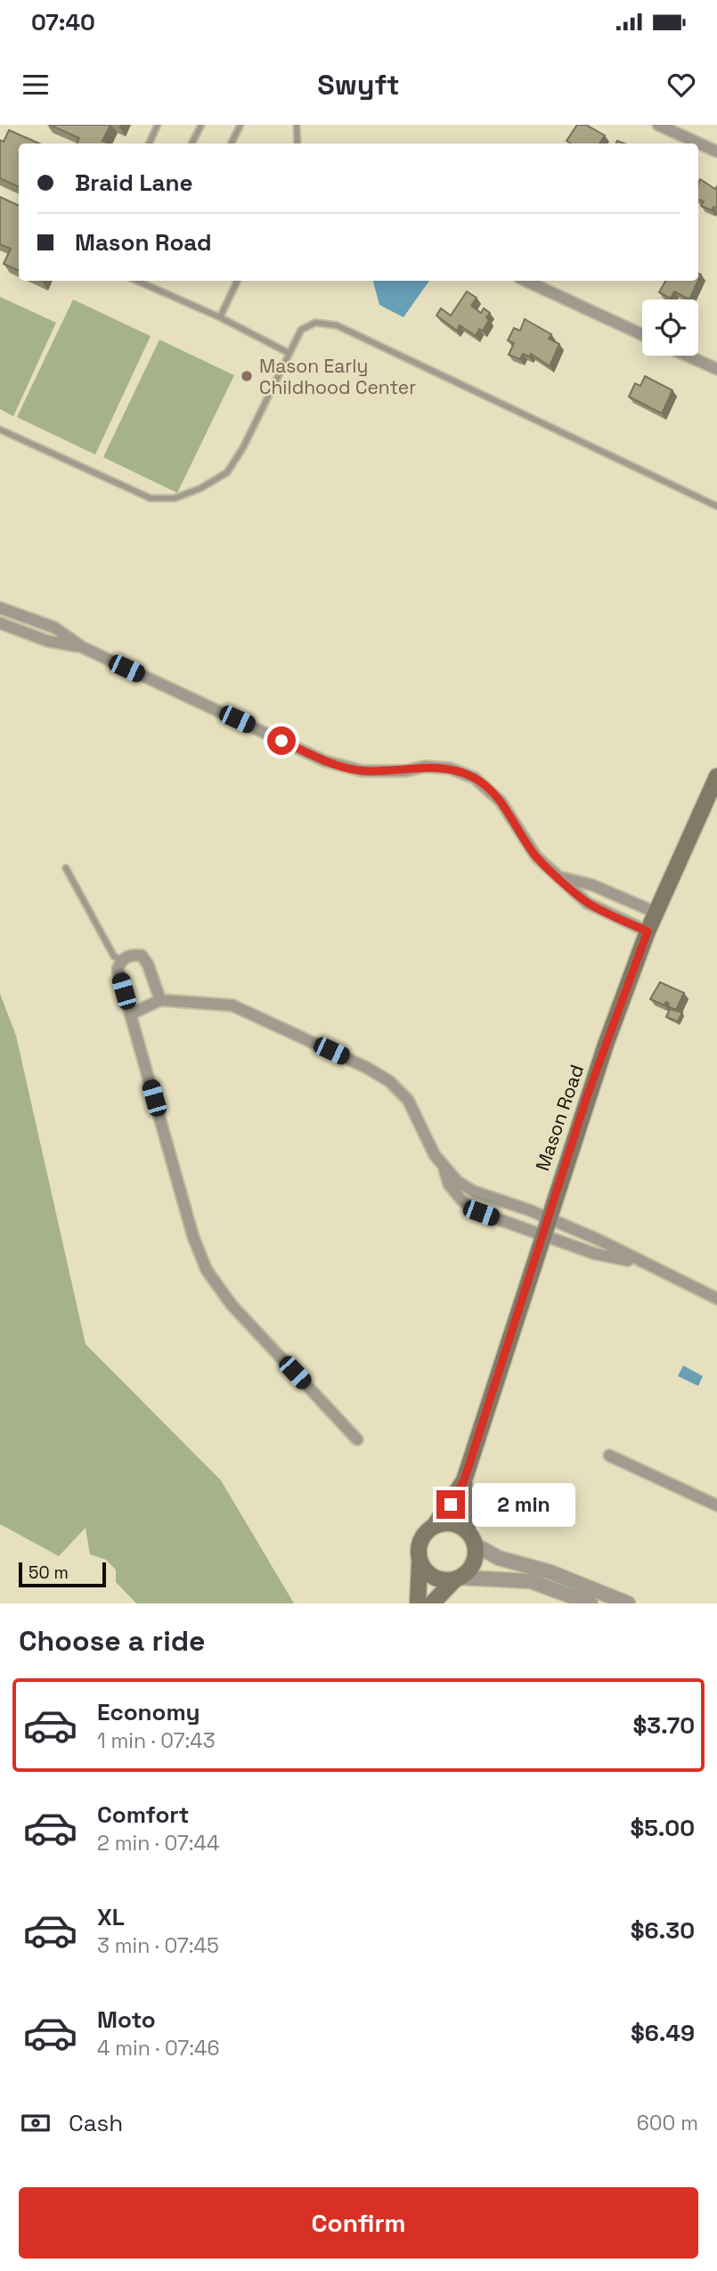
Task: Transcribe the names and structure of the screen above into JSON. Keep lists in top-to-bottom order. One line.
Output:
{"streets":{"main road":["Mason Road"]},"places":["Mason Early Childhood Center"],"scale_bar":"50 m","page":{"status":"07:40","header":"Swyft","banner":["Braid Lane","Mason Road"],"bubble":"2 min","scale":"50 m","heading":"Choose a ride","list":[{"name":"Economy","note":"1 min · 07:43","value":"$3.70"},{"name":"Comfort","note":"2 min · 07:44","value":"$5.00"},{"name":"XL","note":"3 min · 07:45","value":"$6.30"},{"name":"Moto","note":"4 min · 07:46","value":"$6.49"}],"pay":["Cash","600 m"],"buttons":"Confirm"}}
